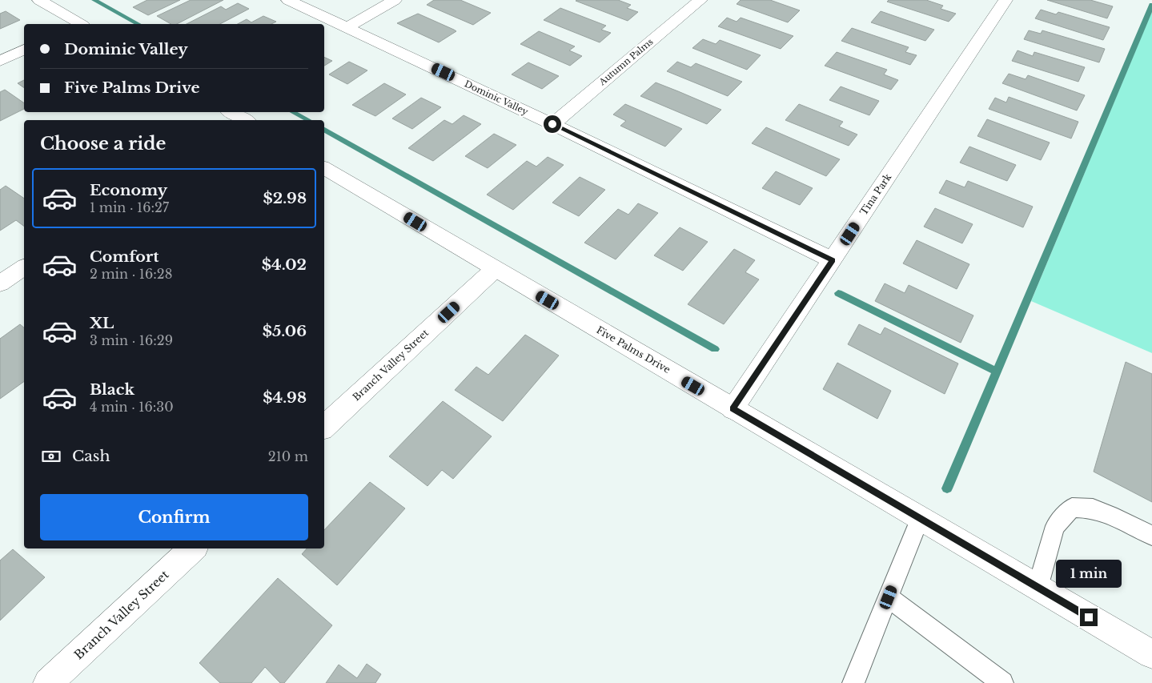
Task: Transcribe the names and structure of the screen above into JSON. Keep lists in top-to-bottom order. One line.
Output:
{"streets":{"street":["Autumn Palms","Dominic Valley","Tina Park","Five Palms Drive","Branch Valley Street"]},"crossings":[["Autumn Palms","Dominic Valley"],["Dominic Valley","Tina Park"],["Tina Park","Five Palms Drive"],["Five Palms Drive","Branch Valley Street"]],"page":{"banner":["Dominic Valley","Five Palms Drive"],"heading":"Choose a ride","list":[{"name":"Economy","note":"1 min · 16:27","value":"$2.98"},{"name":"Comfort","note":"2 min · 16:28","value":"$4.02"},{"name":"XL","note":"3 min · 16:29","value":"$5.06"},{"name":"Black","note":"4 min · 16:30","value":"$4.98"}],"pay":["Cash","210 m"],"buttons":"Confirm","bubble":"1 min"}}
